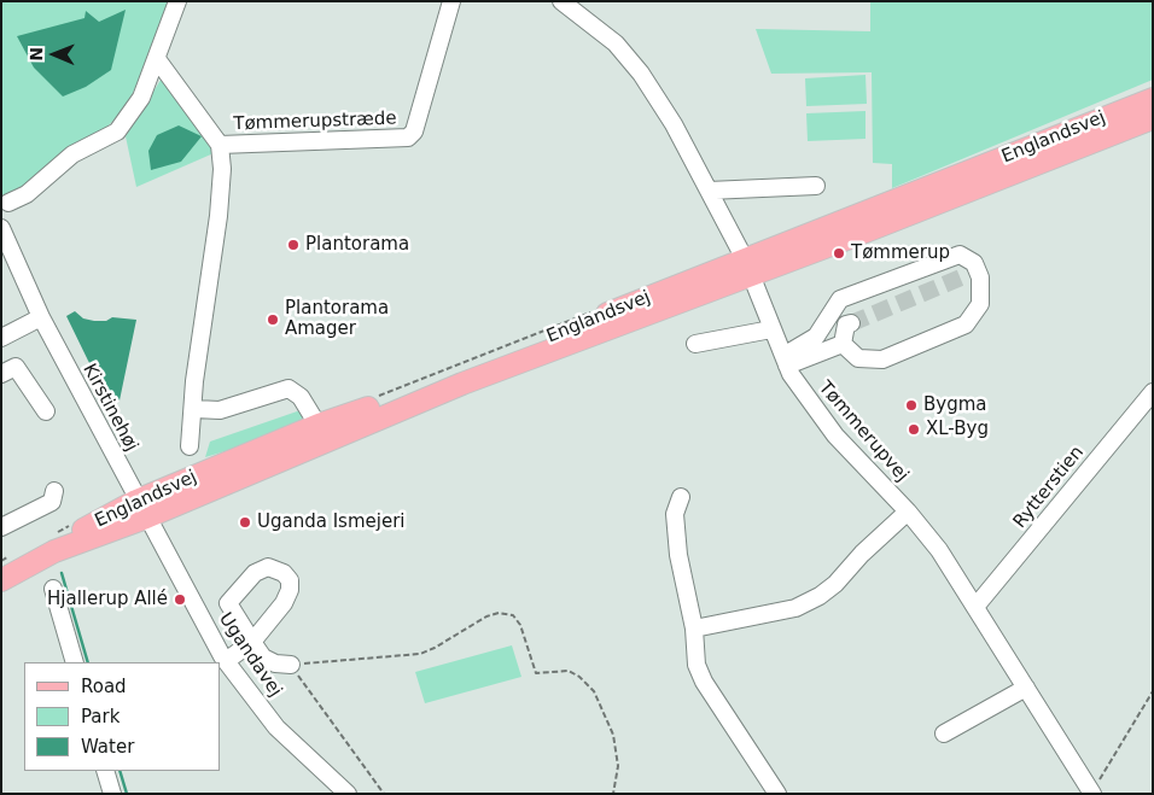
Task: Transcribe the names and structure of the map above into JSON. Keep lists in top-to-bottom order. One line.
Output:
{"streets":{"main road":["Englandsvej"],"street":["Tømmerupstræde","Kirstinehøj","Tømmerupvej","Rytterstien","Ugandavej"]},"crossings":[["Englandsvej","Kirstinehøj"],["Englandsvej","Tømmerupvej"],["Englandsvej","Ugandavej"],["Kirstinehøj","Ugandavej"],["Tømmerupvej","Rytterstien"]],"places":["Plantorama","Tømmerup","Plantorama Amager","Bygma","XL-Byg","Uganda Ismejeri","Hjallerup Allé"],"legend":["Road","Park","Water"],"north":"left"}
